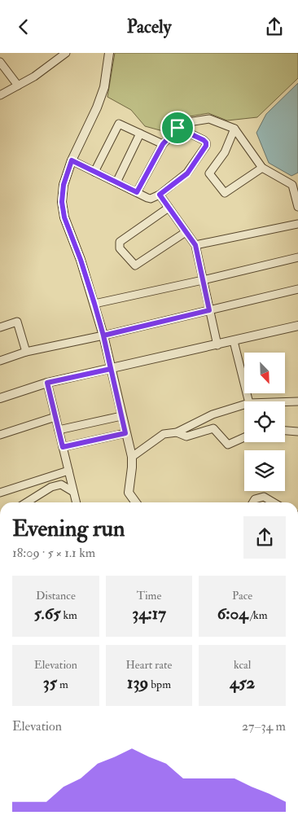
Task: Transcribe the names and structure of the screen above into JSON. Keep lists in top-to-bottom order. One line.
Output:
{"north":"bottom right","page":{"header":"Pacely","heading":["Evening run","18:09 · 5 × 1.1 km"],"stats":[["Distance","5.65 km"],["Time","34:17"],["Pace","6:04 /km"],["Elevation","35 m"],["Heart rate","139 bpm"],["kcal","452"]],"chart":["Elevation","27–34 m"]}}
